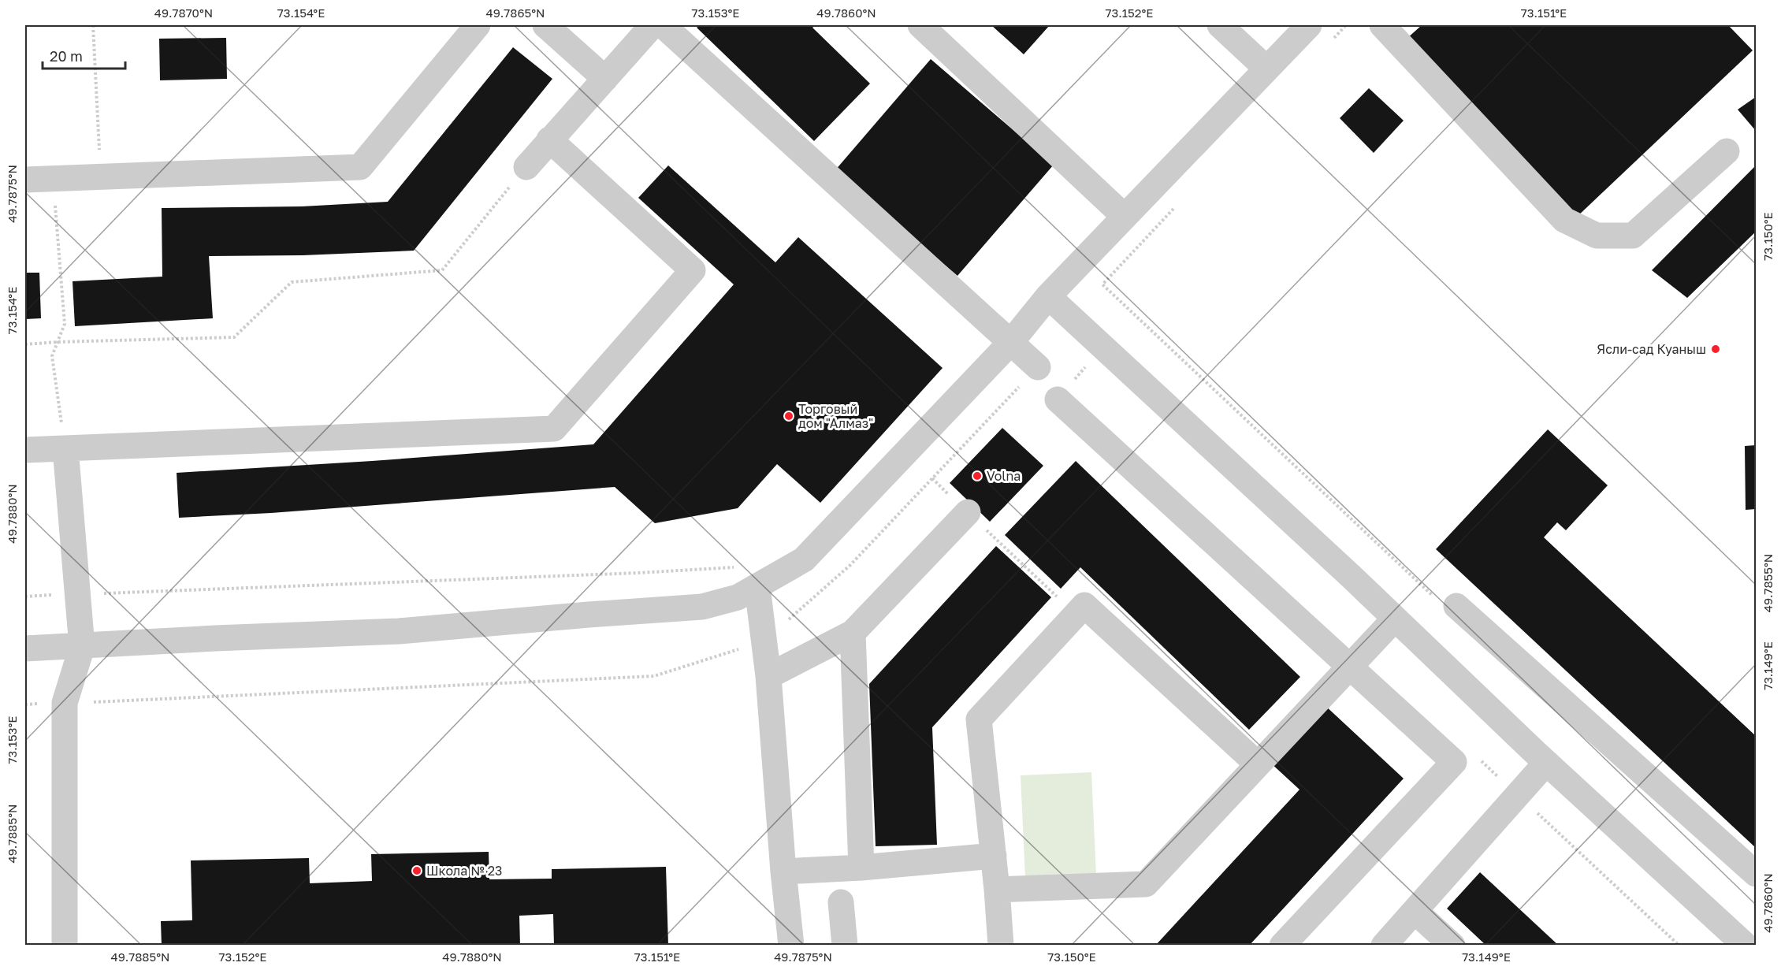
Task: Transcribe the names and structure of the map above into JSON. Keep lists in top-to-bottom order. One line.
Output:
{"places":["Ясли-сад Куаныш","Торговый дом \"Алмаз\"","Volna","Школа № 23"],"scale_bar":"20 m","coordinates":["49.7870°N","73.154°E","49.7865°N","73.153°E","49.7860°N","73.152°E","73.151°E","49.7875°N","73.150°E","49.7880°N","49.7855°N","73.149°E","49.7885°N"]}
